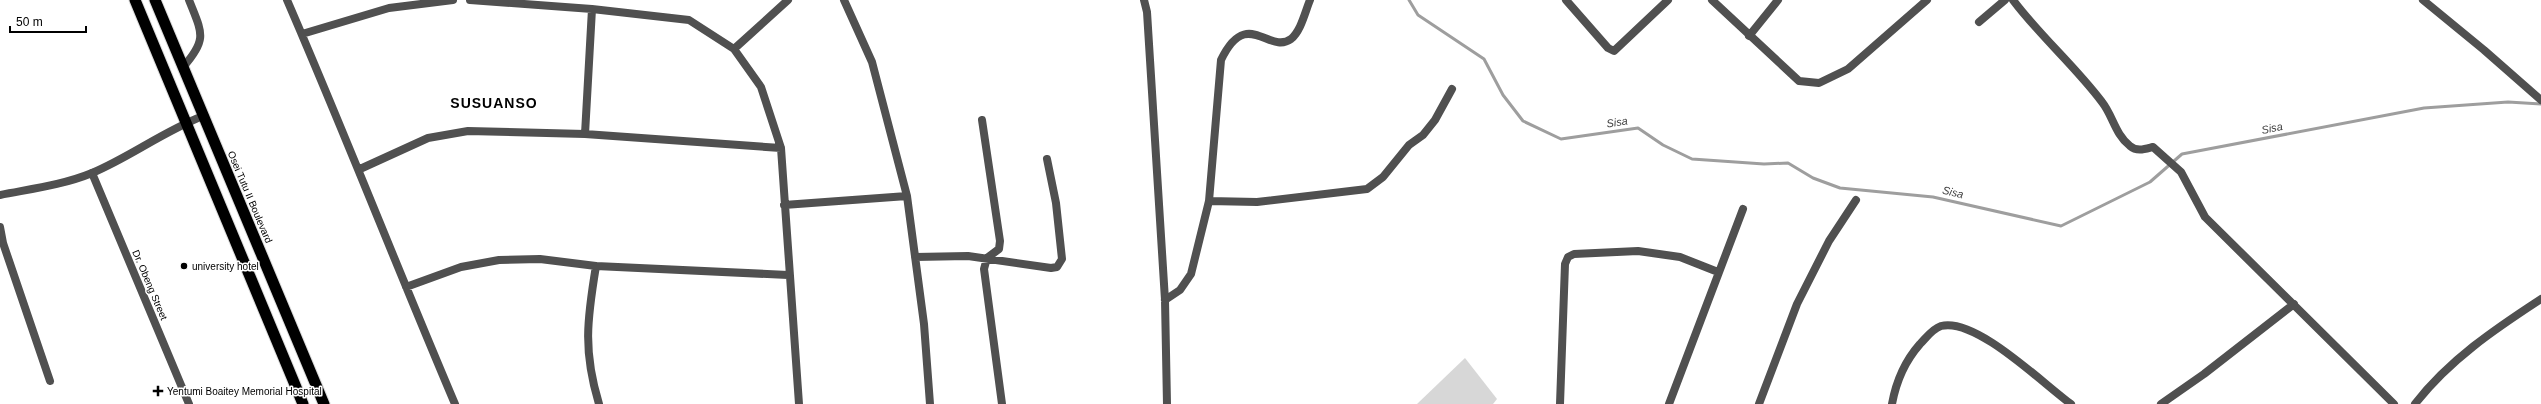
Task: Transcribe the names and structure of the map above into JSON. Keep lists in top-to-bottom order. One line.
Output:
{"streets":{"highway":["Osei Tutu II Boulevard"],"street":["Dr. Obeng Street"]},"districts":["SUSUANSO"],"water":["Sisa"],"places":{"other":["university hotel"],"health":["Yentumi Boaitey Memorial Hospital"]},"scale_bar":"50 m"}
